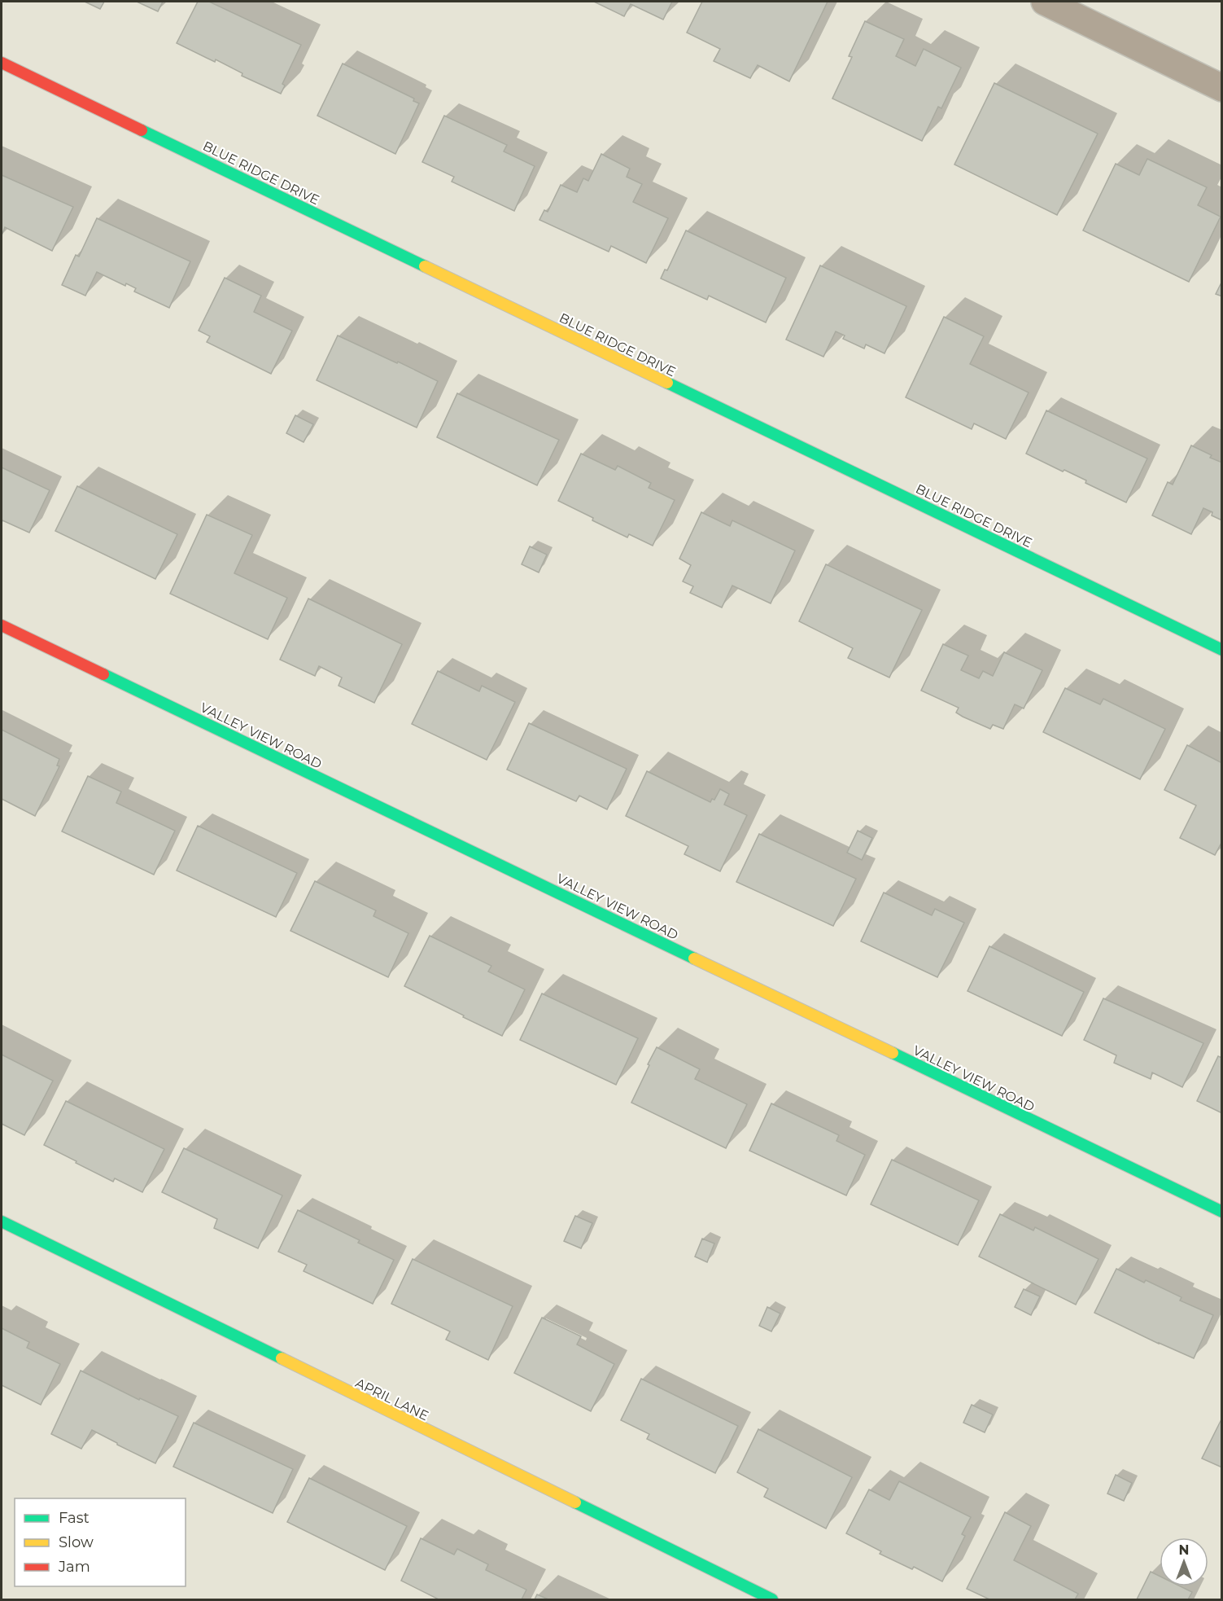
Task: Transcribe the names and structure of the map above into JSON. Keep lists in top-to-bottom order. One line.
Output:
{"streets":{"street":["BLUE RIDGE DRIVE","VALLEY VIEW ROAD","APRIL LANE"]},"legend":["Fast","Slow","Jam"],"north":"top"}
